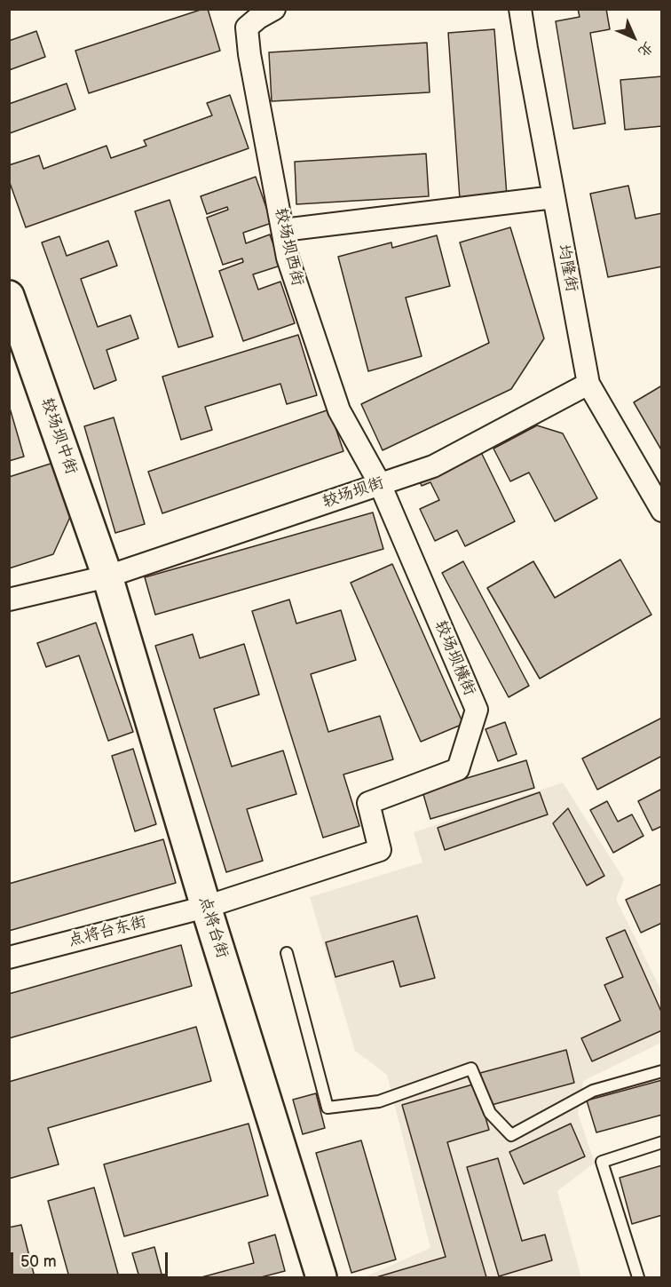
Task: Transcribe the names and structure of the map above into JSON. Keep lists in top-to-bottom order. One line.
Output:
{"streets":{"street":["较场坝西街","均隆街","较场坝中街","较场坝街","较场坝横街","点将台街","点将台东街"]},"crossings":[["较场坝西街","较场坝街"],["较场坝西街","较场坝横街"],["均隆街","较场坝街"],["较场坝中街","较场坝街"],["较场坝中街","点将台街"],["较场坝街","较场坝横街"],["较场坝街","点将台街"],["较场坝横街","点将台街"],["较场坝横街","点将台东街"],["点将台街","点将台东街"]],"scale_bar":"50 m","north":"bottom right"}
